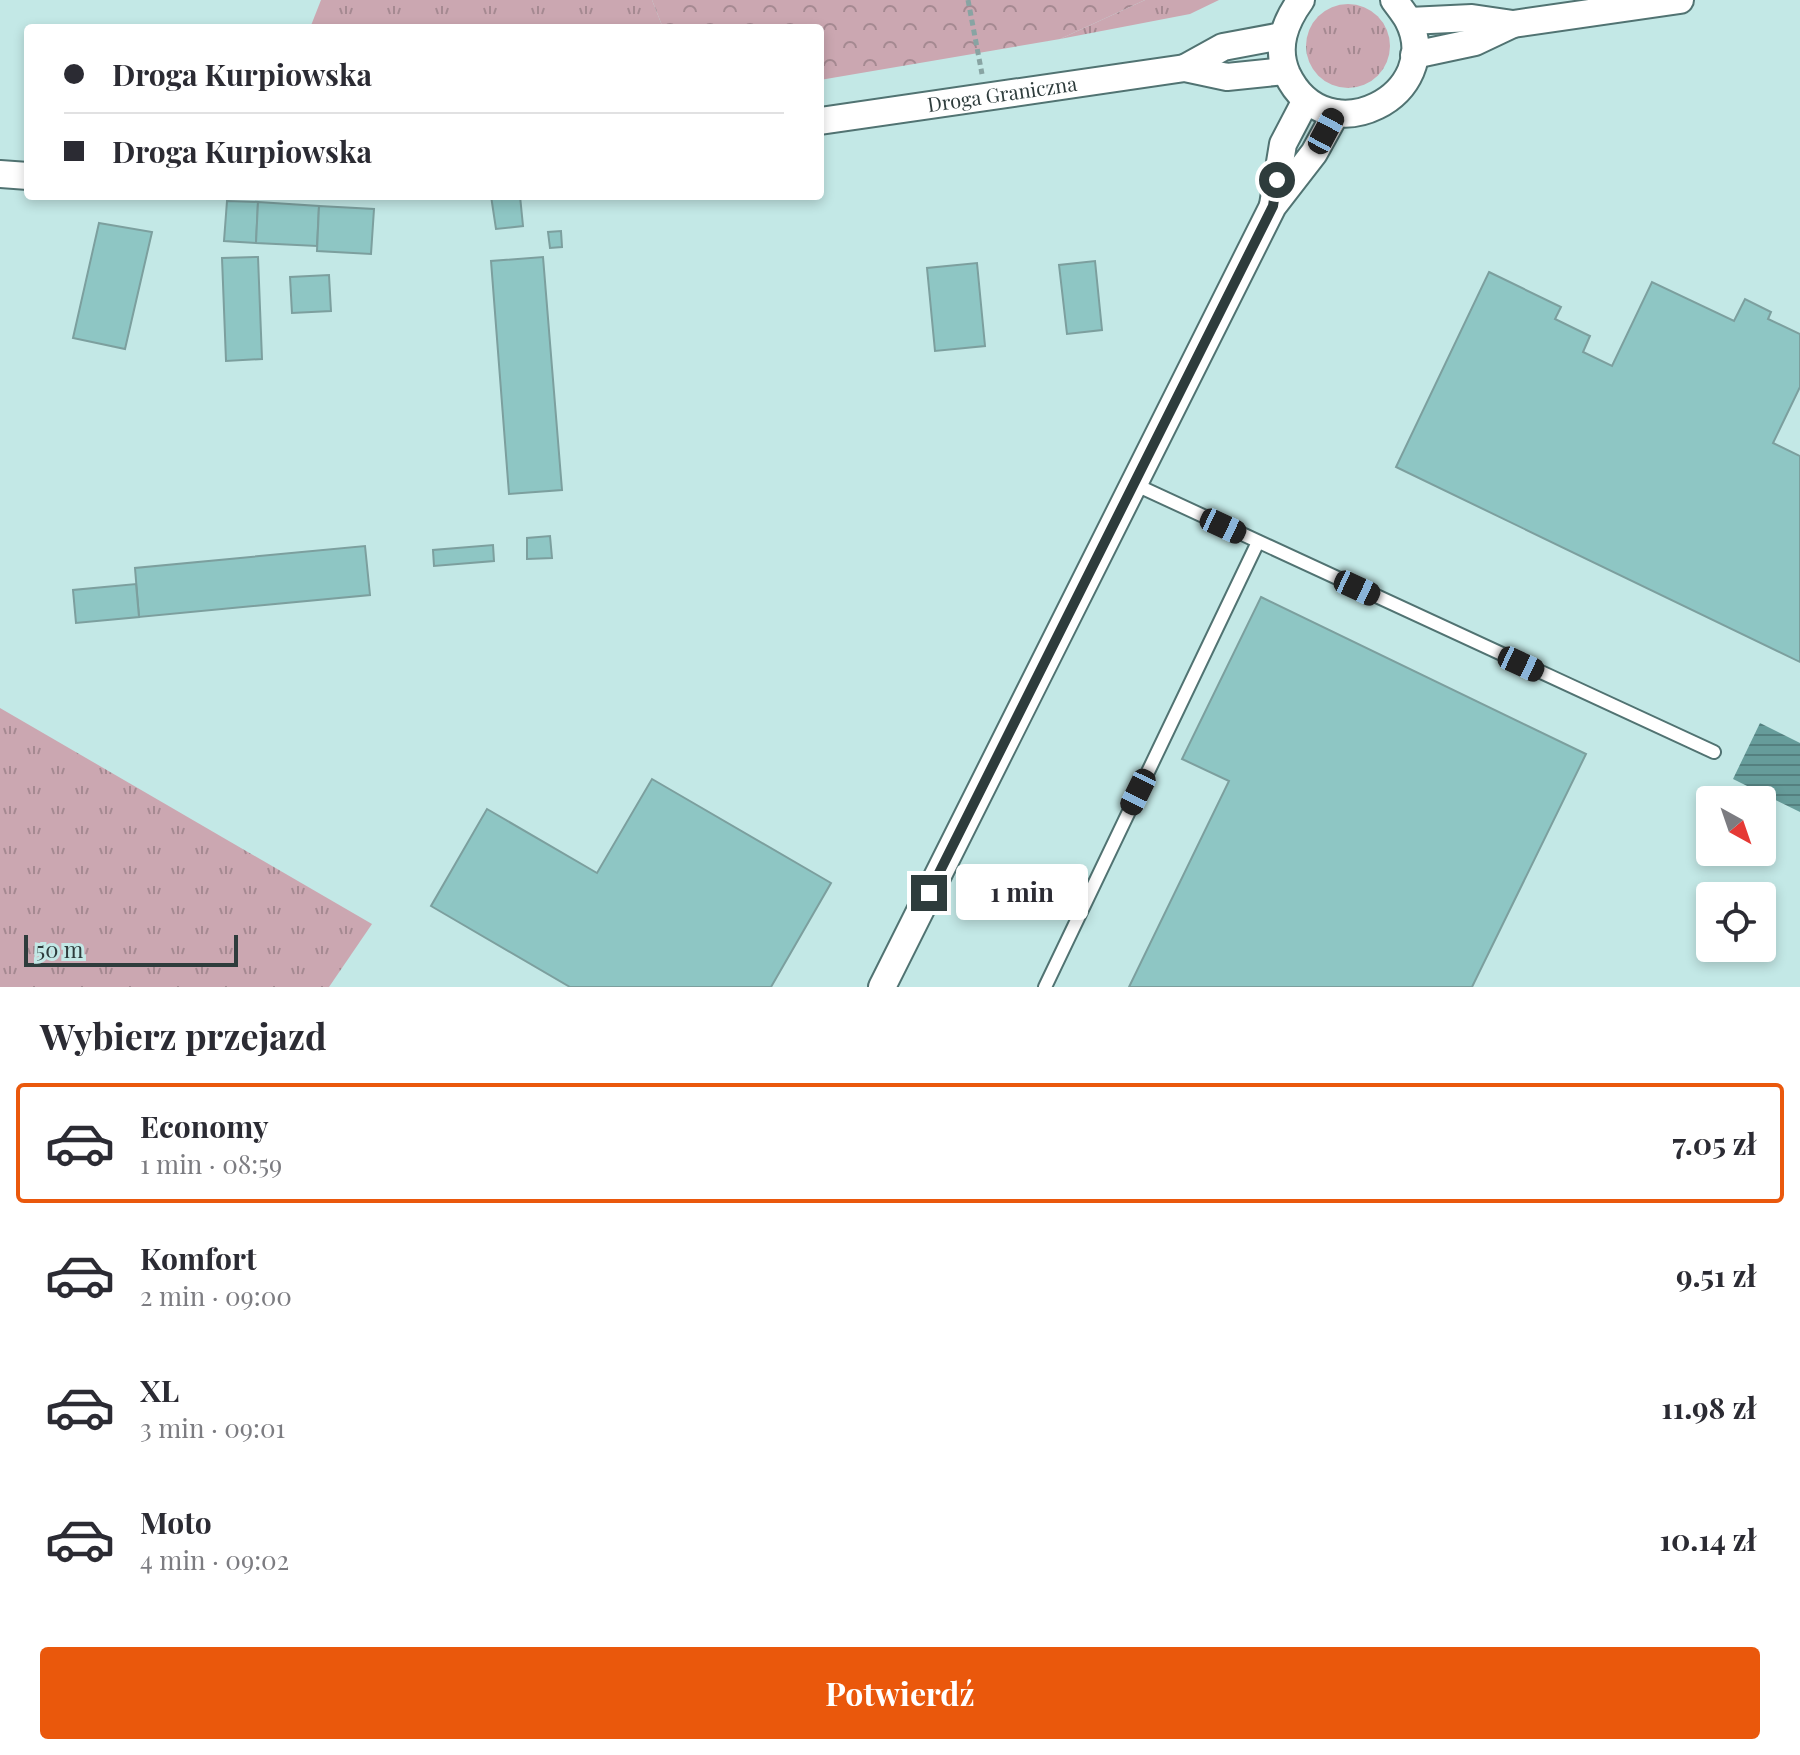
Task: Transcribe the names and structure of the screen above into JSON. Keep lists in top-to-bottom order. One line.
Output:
{"streets":{"street":["Droga Graniczna"]},"scale_bar":"50 m","north":"bottom right","page":{"banner":["Droga Kurpiowska","Droga Kurpiowska"],"bubble":"1 min","scale":"50 m","heading":"Wybierz przejazd","list":[{"name":"Economy","note":"1 min · 08:59","value":"7.05 zł"},{"name":"Komfort","note":"2 min · 09:00","value":"9.51 zł"},{"name":"XL","note":"3 min · 09:01","value":"11.98 zł"},{"name":"Moto","note":"4 min · 09:02","value":"10.14 zł"}],"buttons":"Potwierdź"}}
